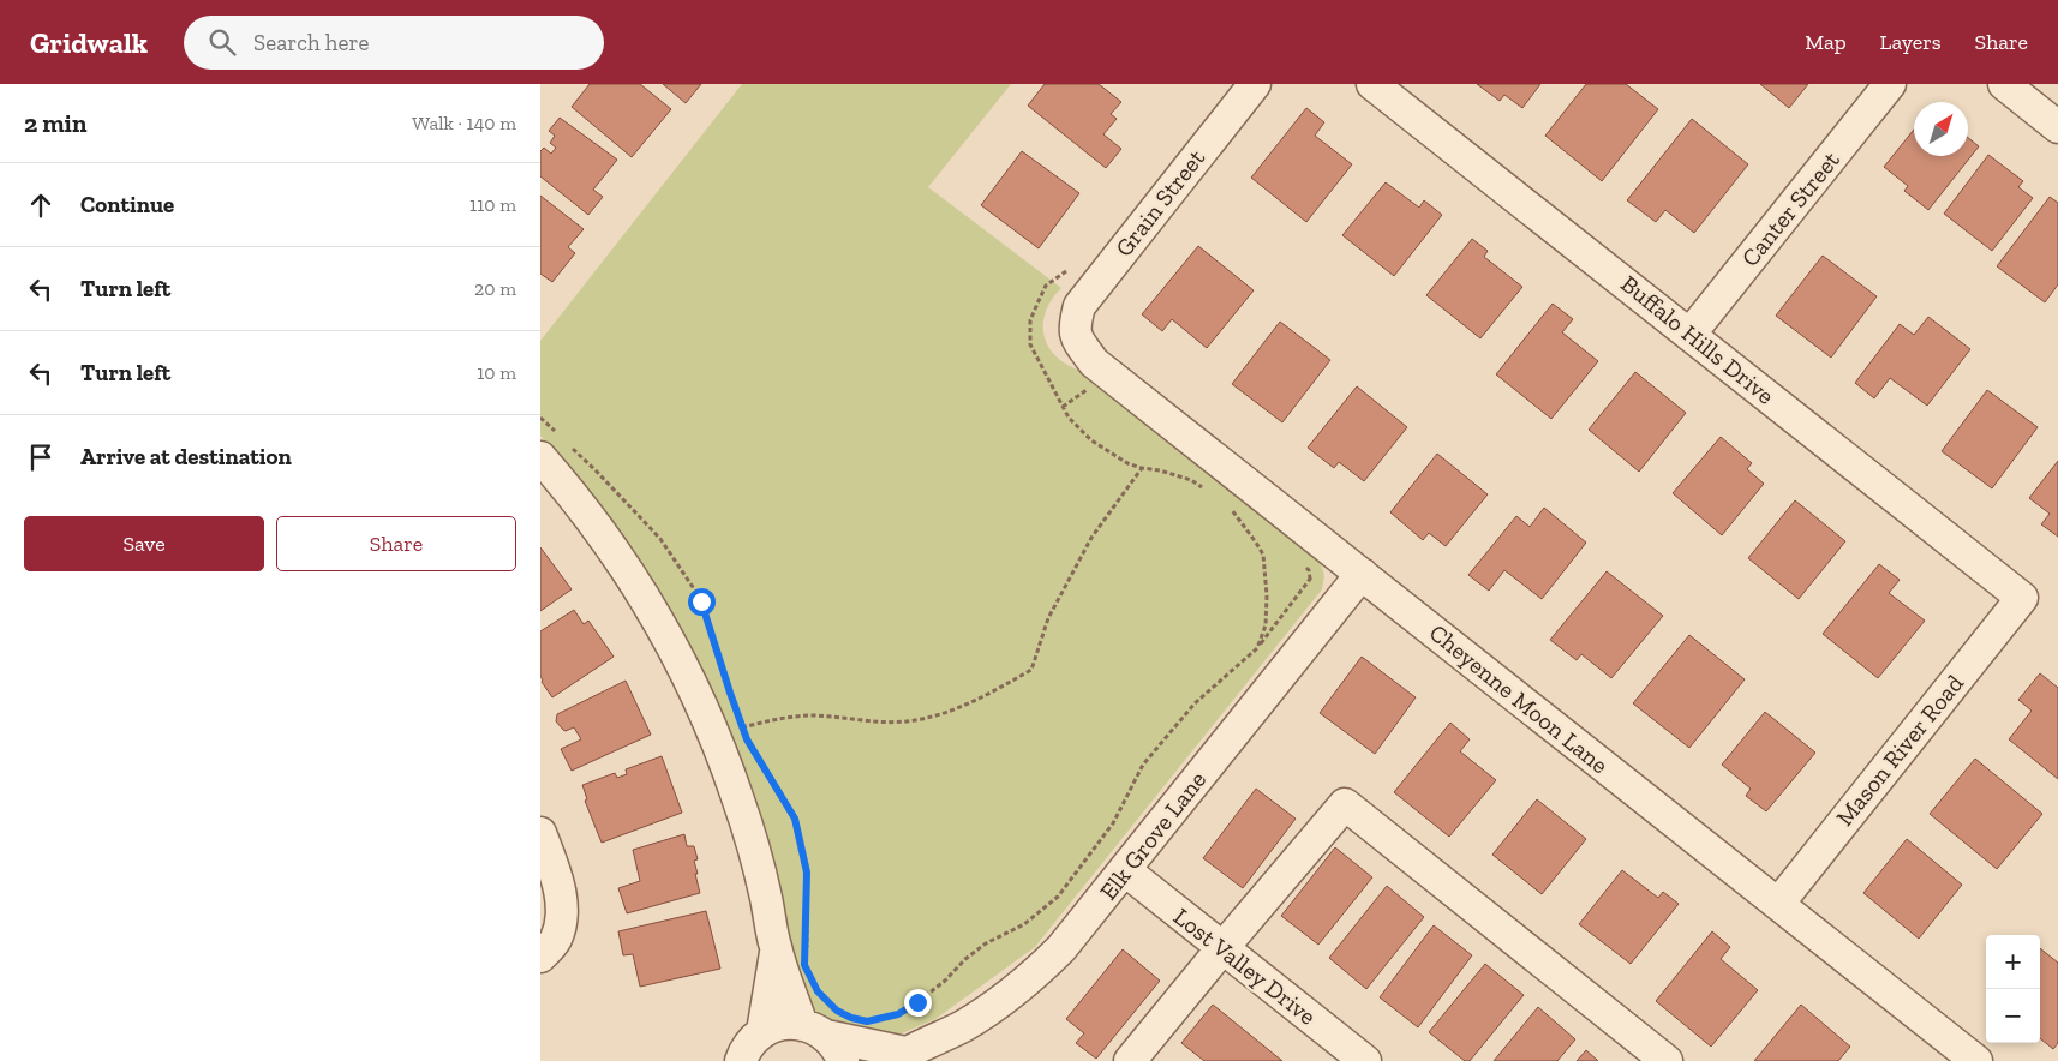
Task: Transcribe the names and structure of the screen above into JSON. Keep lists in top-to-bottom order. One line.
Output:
{"streets":{"street":["Grain Street","Canter Street","Buffalo Hills Drive","Cheyenne Moon Lane","Mason River Road","Elk Grove Lane","Lost Valley Drive"]},"crossings":[["Grain Street","Cheyenne Moon Lane"],["Canter Street","Buffalo Hills Drive"],["Buffalo Hills Drive","Mason River Road"],["Cheyenne Moon Lane","Mason River Road"],["Cheyenne Moon Lane","Elk Grove Lane"],["Elk Grove Lane","Lost Valley Drive"]],"north":"top right","page":{"header":"Gridwalk","search":"Search here","nav":["Map","Layers","Share"],"heading":["2 min","Walk · 140 m"],"list":[["Continue","110 m"],["Turn left","20 m"],["Turn left","10 m"],"Arrive at destination"],"buttons":["Save","Share"],"map_buttons":["+","−"]}}
